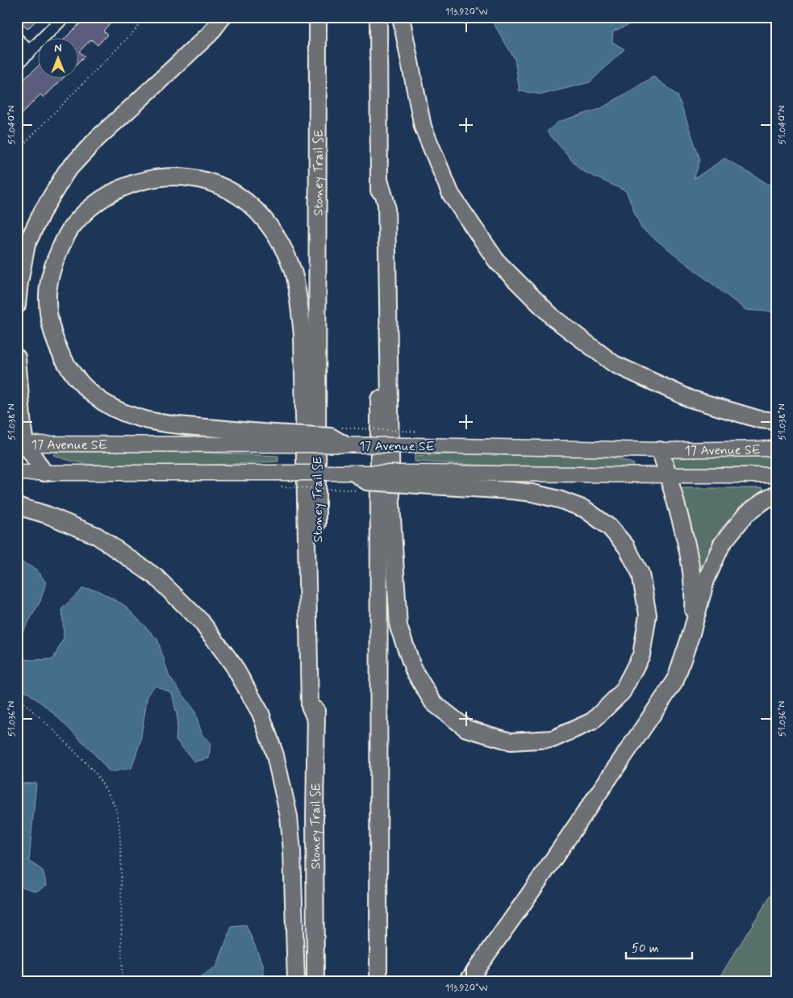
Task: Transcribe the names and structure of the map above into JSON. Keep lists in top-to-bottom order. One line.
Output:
{"streets":{"highway":["Stoney Trail SE"],"main road":["17 Avenue SE"]},"scale_bar":"50 m","north":"top","coordinates":["113.920°W","51.040°N","51.038°N","51.036°N"]}
